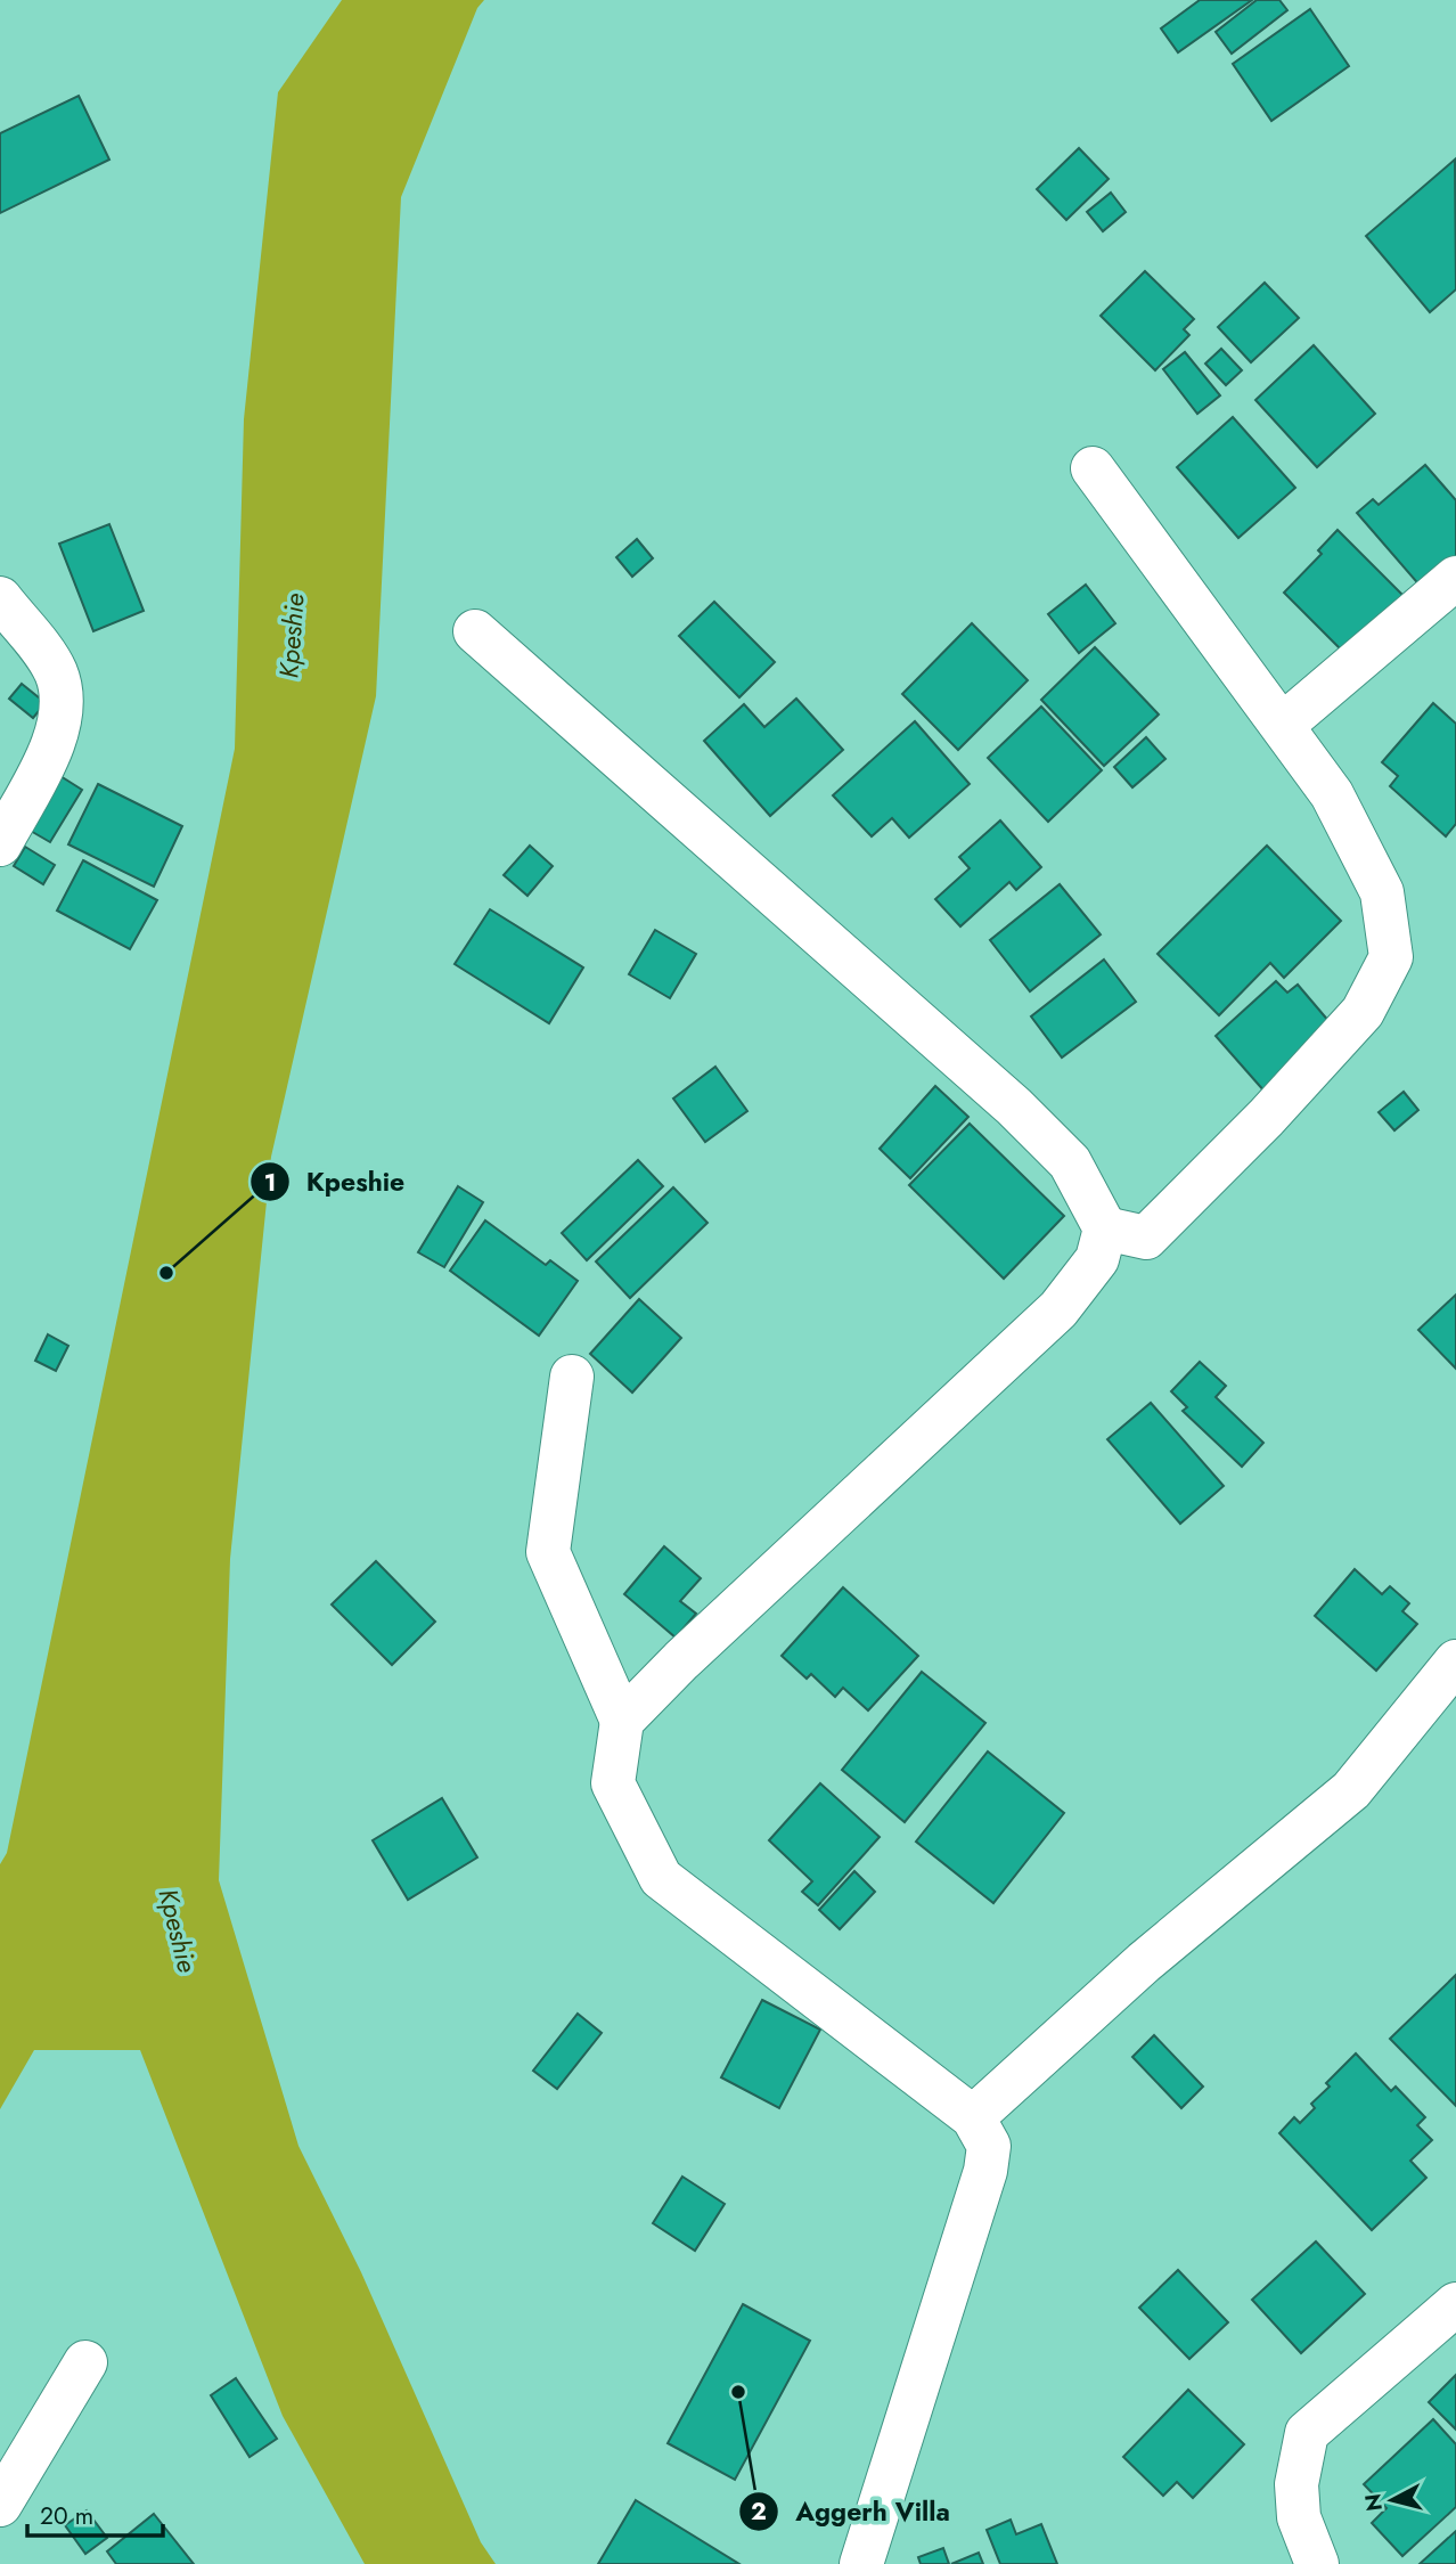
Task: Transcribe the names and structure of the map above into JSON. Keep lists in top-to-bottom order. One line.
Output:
{"water":["Kpeshie"],"places":["Kpeshie","Aggerh Villa"],"scale_bar":"20 m","north":"left"}
